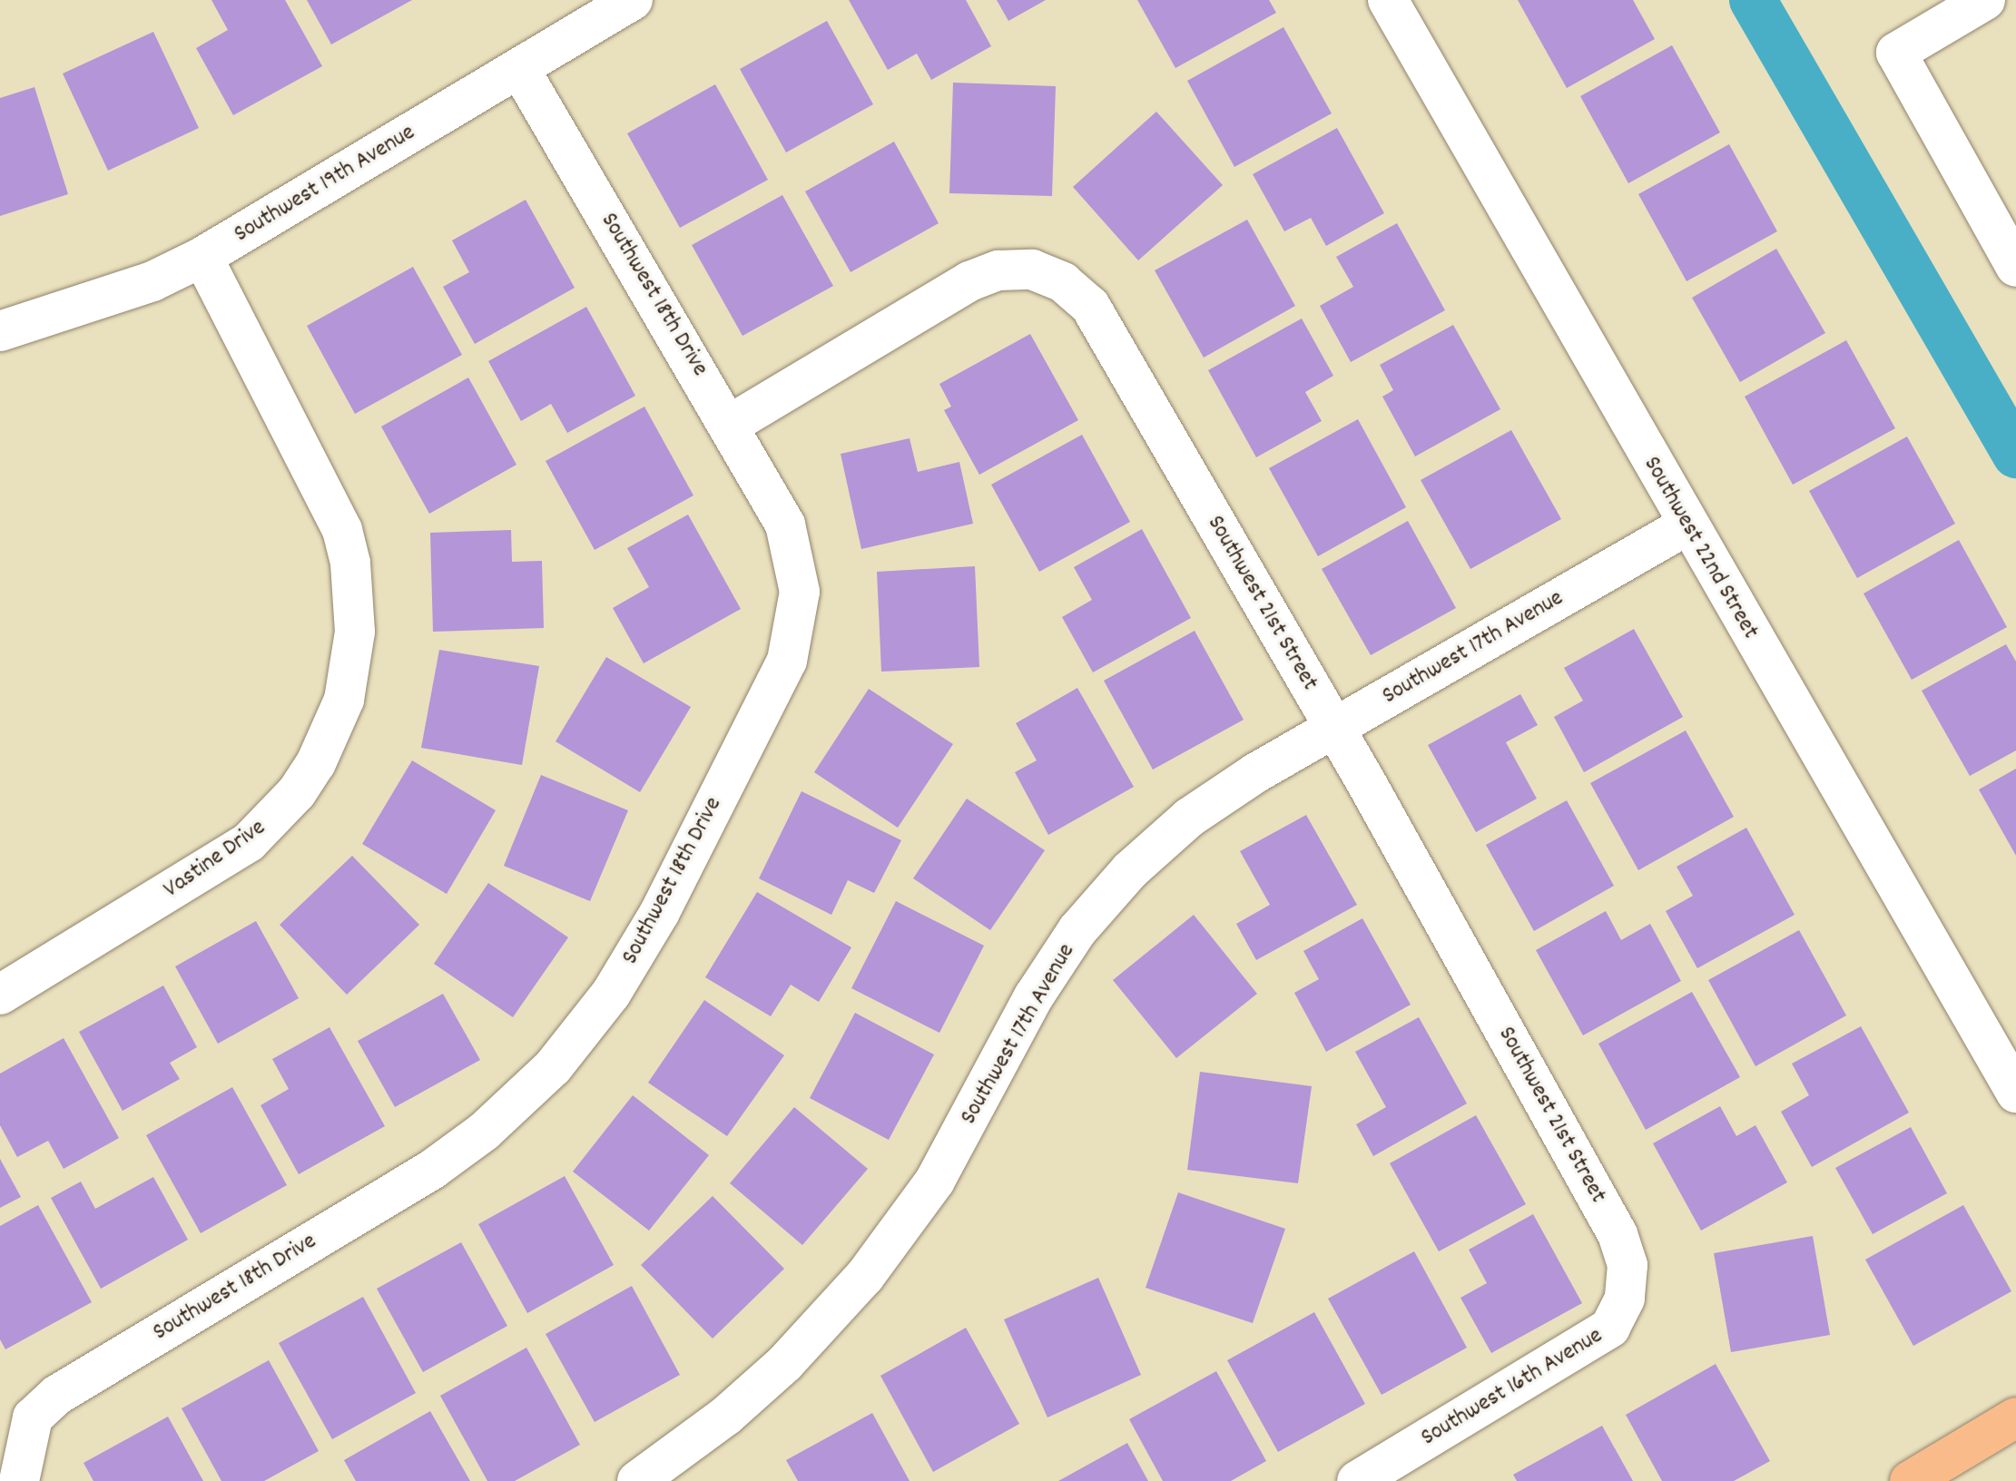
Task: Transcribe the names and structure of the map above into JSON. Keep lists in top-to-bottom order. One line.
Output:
{"streets":{"street":["Southwest 19th Avenue","Southwest 18th Drive","Southwest 22nd Street","Southwest 21st Street","Southwest 17th Avenue","Vastine Drive","Southwest 16th Avenue"]},"crossings":[["Southwest 19th Avenue","Southwest 18th Drive"],["Southwest 19th Avenue","Vastine Drive"],["Southwest 18th Drive","Southwest 21st Street"],["Southwest 22nd Street","Southwest 17th Avenue"],["Southwest 21st Street","Southwest 17th Avenue"],["Southwest 21st Street","Southwest 16th Avenue"]]}
